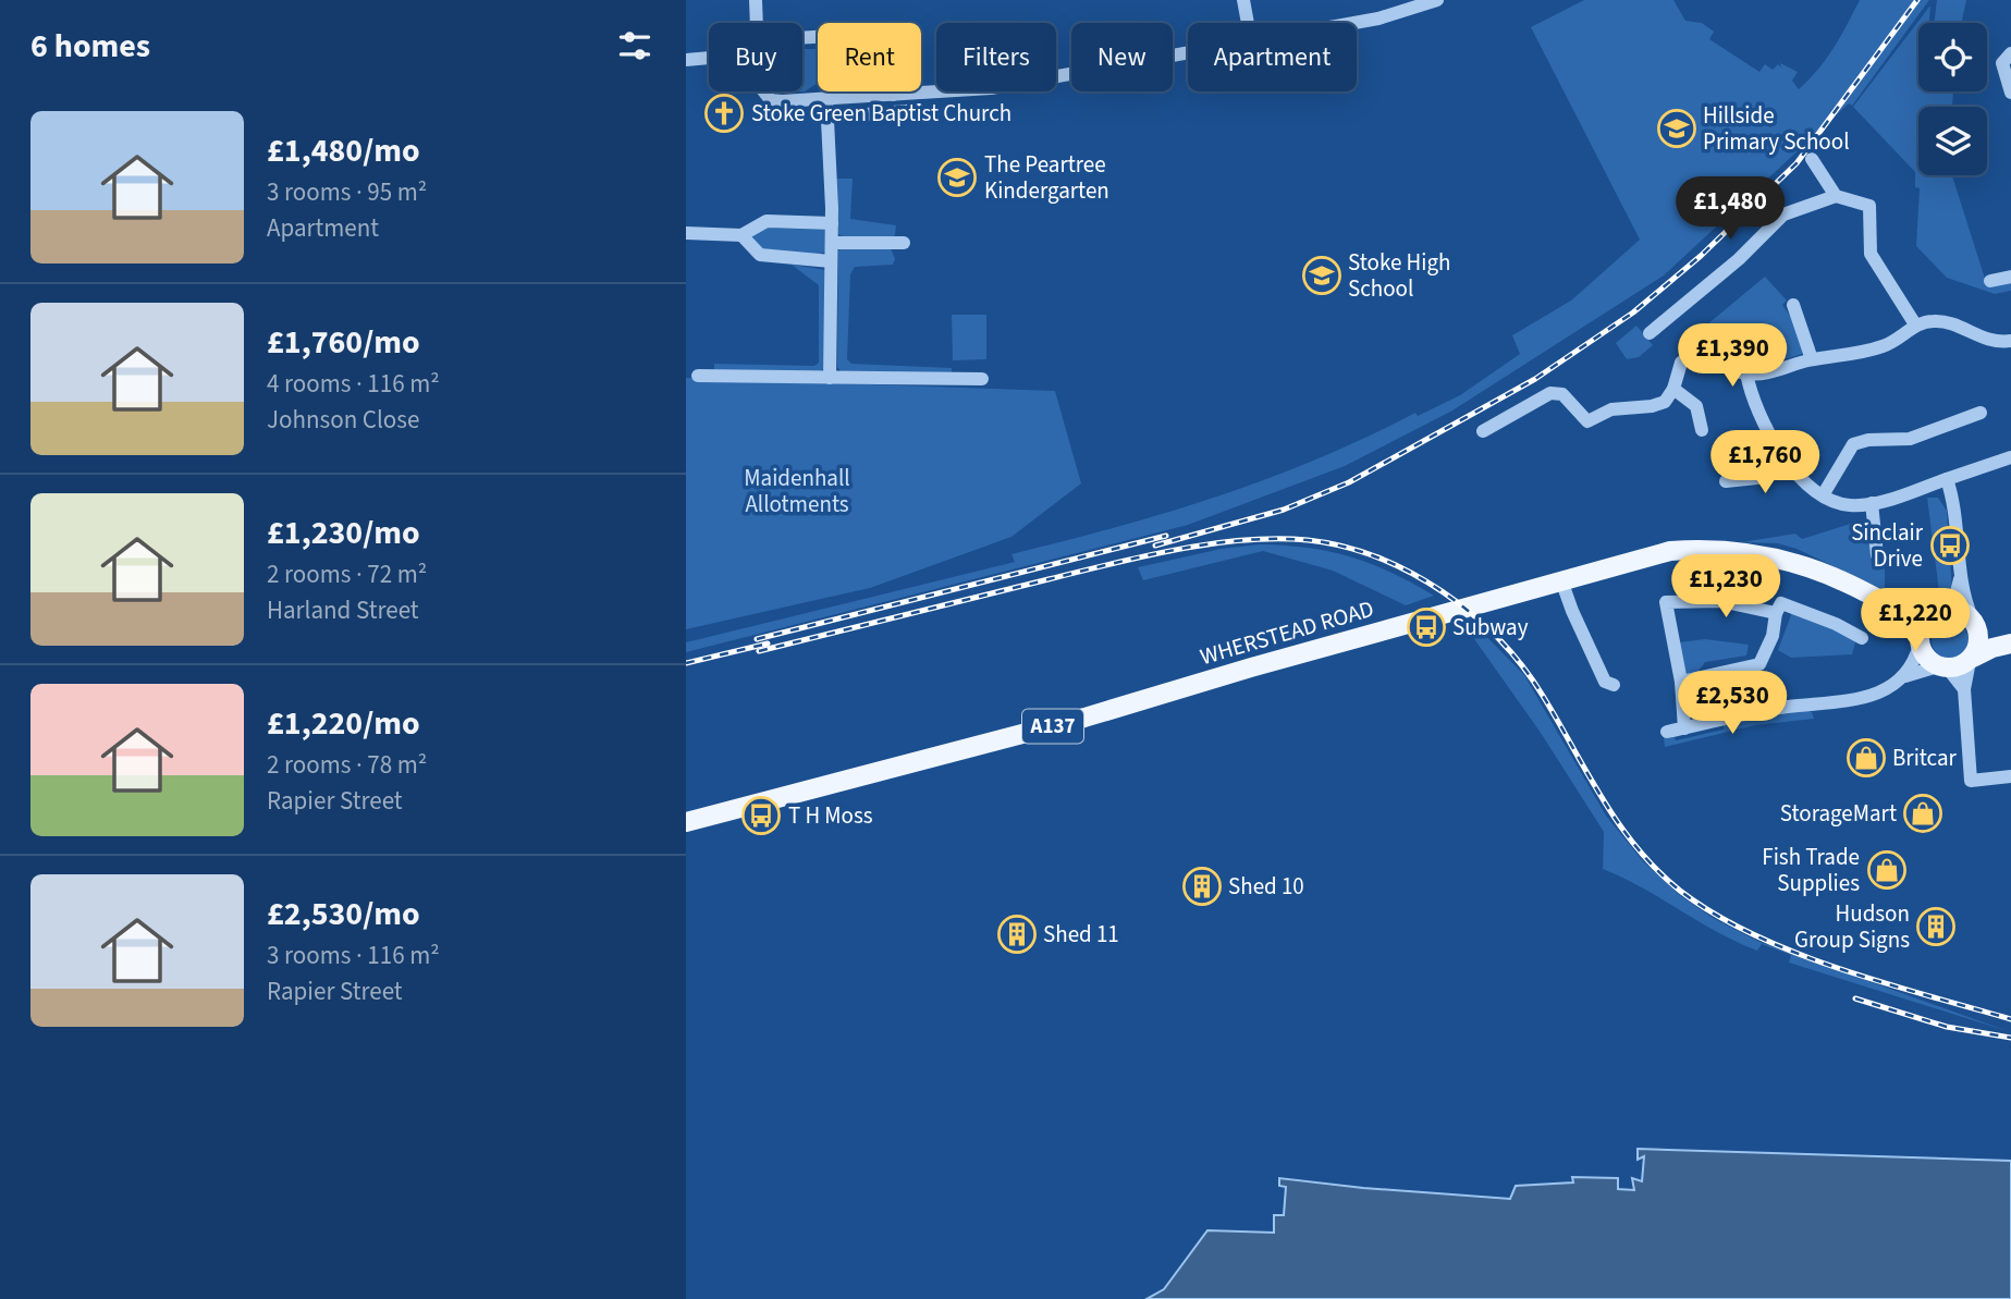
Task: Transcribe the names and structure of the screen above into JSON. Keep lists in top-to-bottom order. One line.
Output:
{"streets":{"main road":["WHERSTEAD ROAD","A137"]},"crossings":[["WHERSTEAD ROAD","A137"]],"parks":["Maidenhall Allotments"],"places":{"church":["Stoke Green Baptist Church"],"school or university":["Hillside Primary School","The Peartree Kindergarten","Stoke High School"],"bus stop":["Sinclair Drive","Subway","T H Moss"],"shop":["Britcar","StorageMart","Fish Trade Supplies"],"building":["Shed 10","Hudson Group Signs","Shed 11"]},"page":{"heading":"6 homes","chip":["Buy","Rent","Filters","New","Apartment"],"list":[{"name":"£1,480/mo","note":"3 rooms · 95 m² · Apartment"},{"name":"£1,760/mo","note":"4 rooms · 116 m² · Johnson Close"},{"name":"£1,230/mo","note":"2 rooms · 72 m² · Harland Street"},{"name":"£1,220/mo","note":"2 rooms · 78 m² · Rapier Street"},{"name":"£2,530/mo","note":"3 rooms · 116 m² · Rapier Street"}],"price":["£1,480","£1,390","£1,760","£1,230","£1,220","£2,530"]}}
